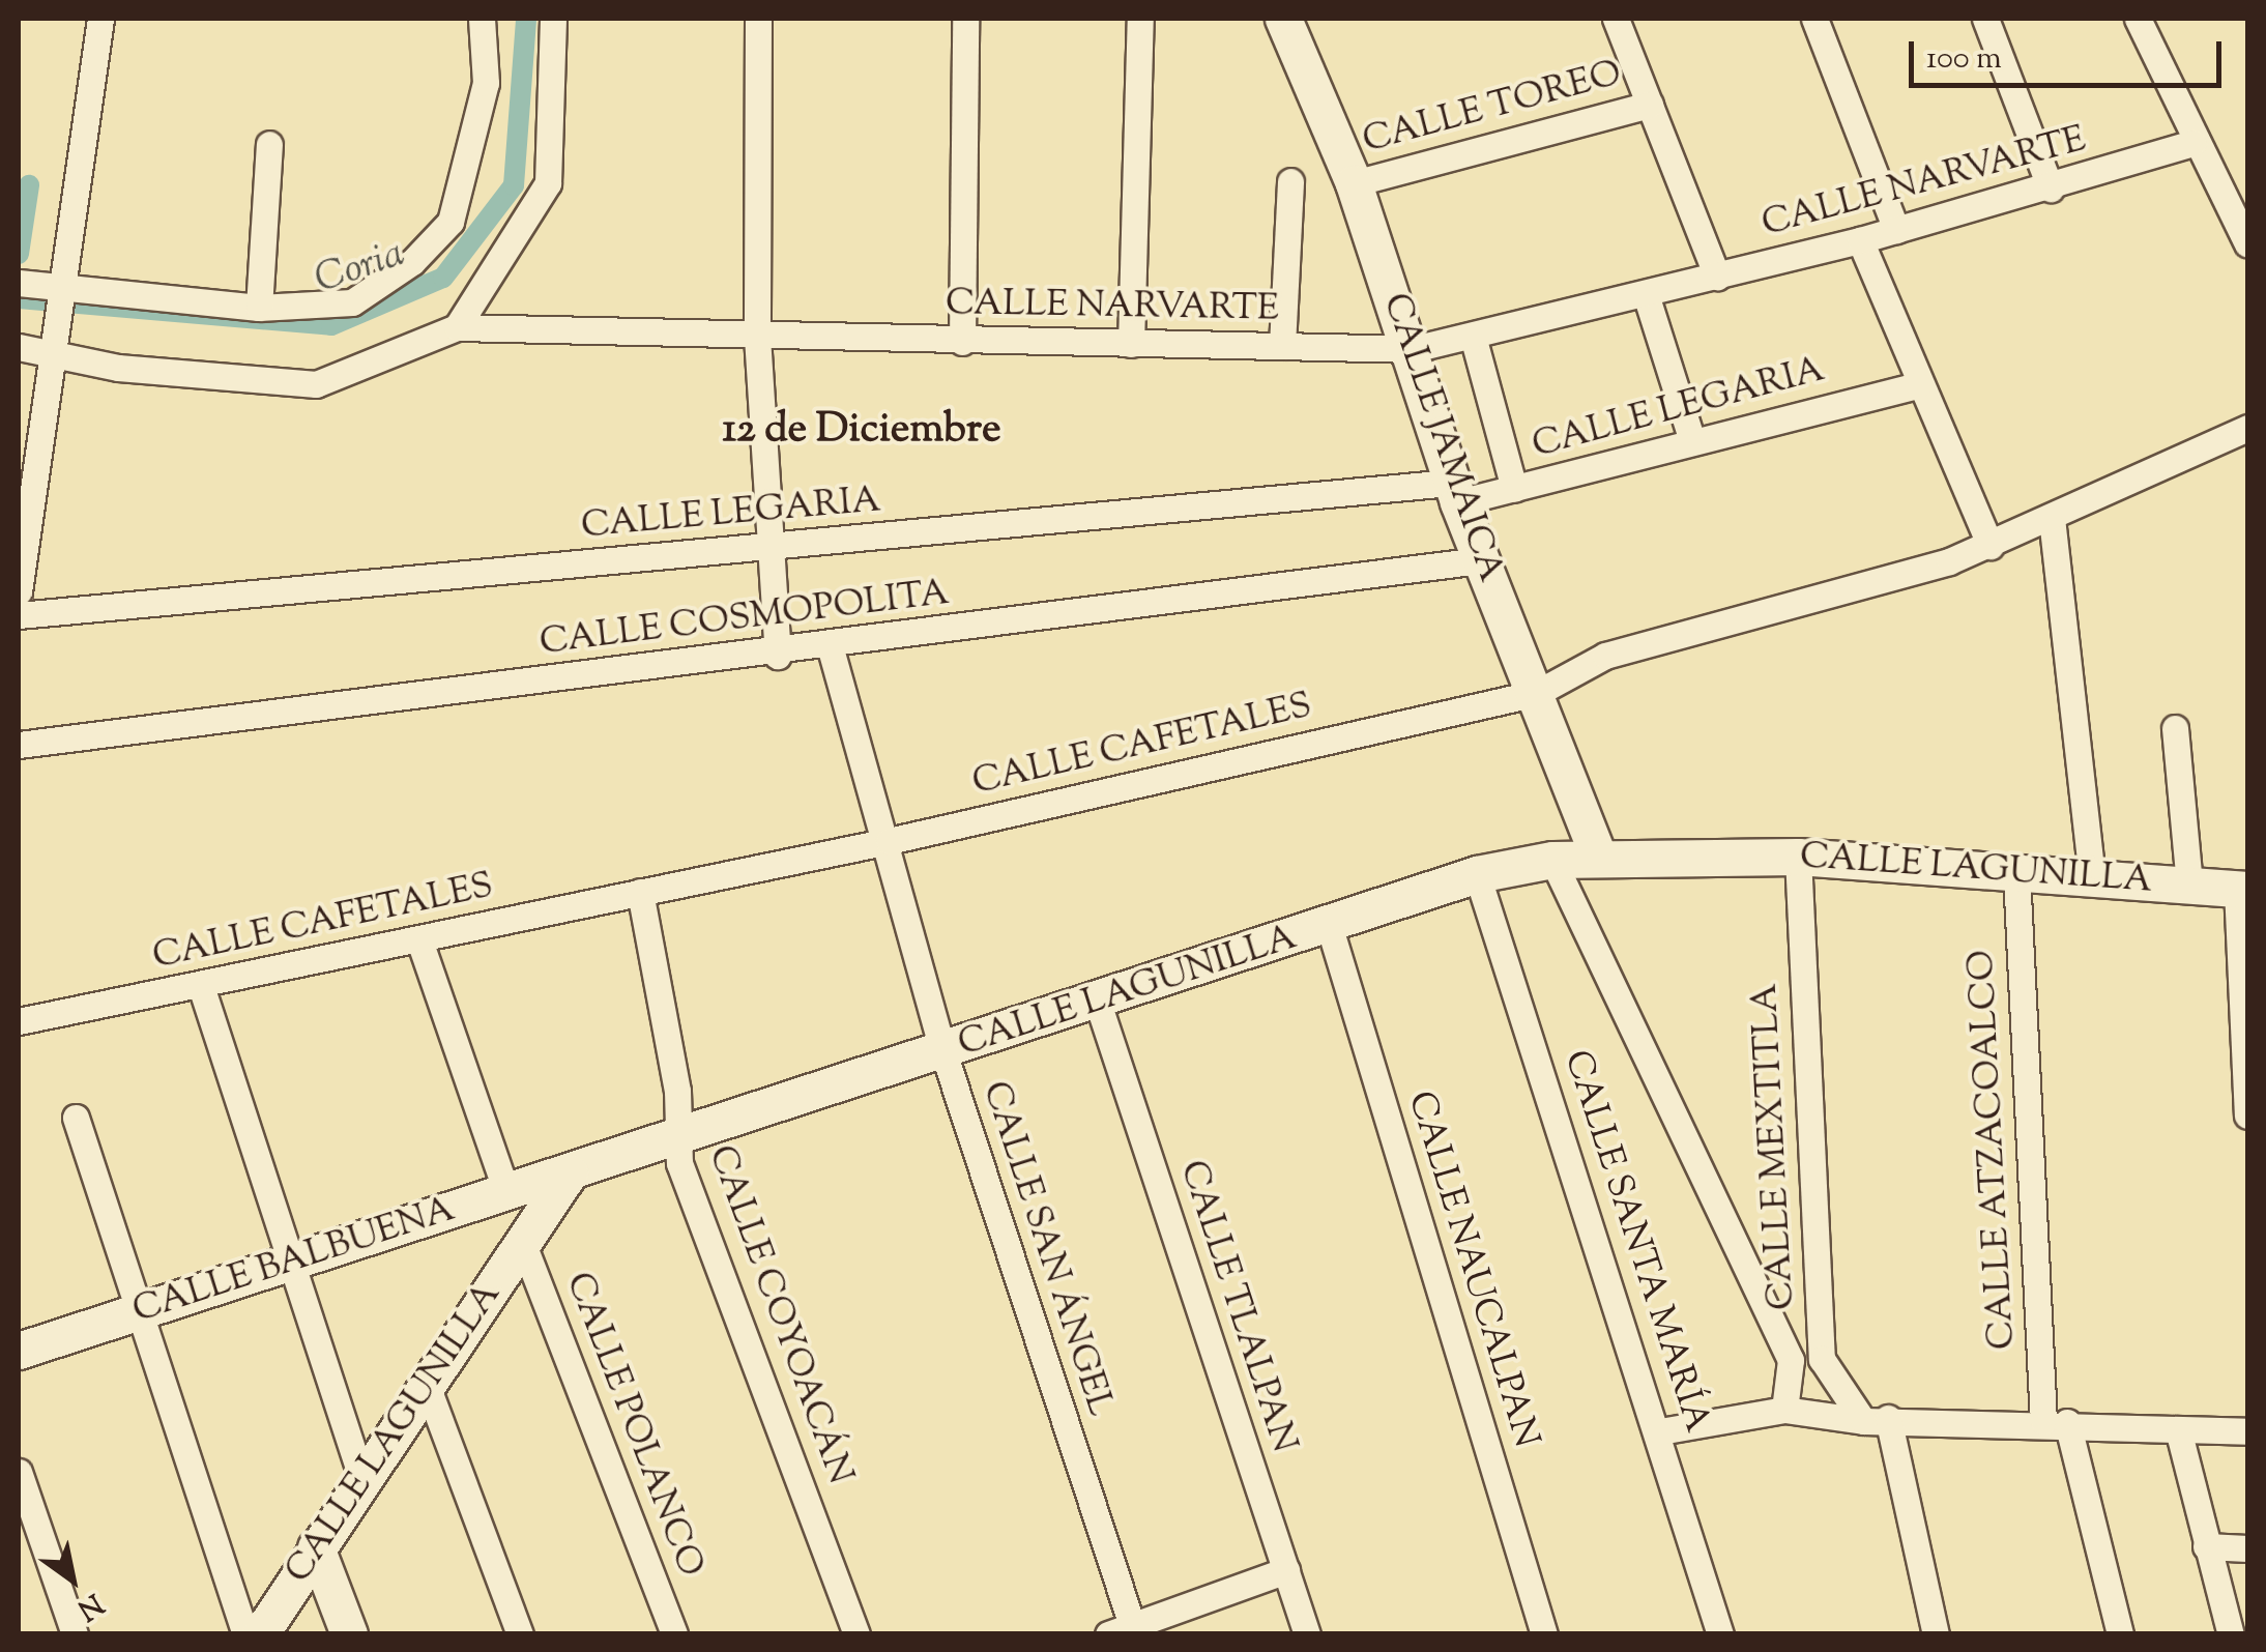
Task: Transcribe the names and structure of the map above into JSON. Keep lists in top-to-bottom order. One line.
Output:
{"streets":{"street":["CALLE TOREO","CALLE NARVARTE","CALLE LEGARIA","CALLE JAMAICA","CALLE COSMOPOLITA","CALLE CAFETALES","CALLE LAGUNILLA","CALLE MEXTITLA","CALLE ATZACOALCO","CALLE SANTA MARÍA","CALLE SAN ÁNGEL","CALLE BALBUENA","CALLE NAUCALPAN","CALLE TLALPAN","CALLE COYOACÁN","CALLE POLANCO"]},"crossings":[["CALLE TOREO","CALLE JAMAICA"],["CALLE NARVARTE","CALLE JAMAICA"],["CALLE LEGARIA","CALLE JAMAICA"],["CALLE JAMAICA","CALLE COSMOPOLITA"],["CALLE JAMAICA","CALLE CAFETALES"],["CALLE JAMAICA","CALLE LAGUNILLA"],["CALLE COSMOPOLITA","CALLE SAN ÁNGEL"],["CALLE CAFETALES","CALLE SAN ÁNGEL"],["CALLE CAFETALES","CALLE COYOACÁN"],["CALLE LAGUNILLA","CALLE MEXTITLA"],["CALLE LAGUNILLA","CALLE ATZACOALCO"],["CALLE LAGUNILLA","CALLE SANTA MARÍA"],["CALLE LAGUNILLA","CALLE SAN ÁNGEL"],["CALLE LAGUNILLA","CALLE BALBUENA"],["CALLE LAGUNILLA","CALLE NAUCALPAN"],["CALLE LAGUNILLA","CALLE TLALPAN"],["CALLE LAGUNILLA","CALLE COYOACÁN"],["CALLE LAGUNILLA","CALLE POLANCO"]],"districts":["12 de Diciembre"],"water":["Coria"],"scale_bar":"100 m","north":"bottom right"}
